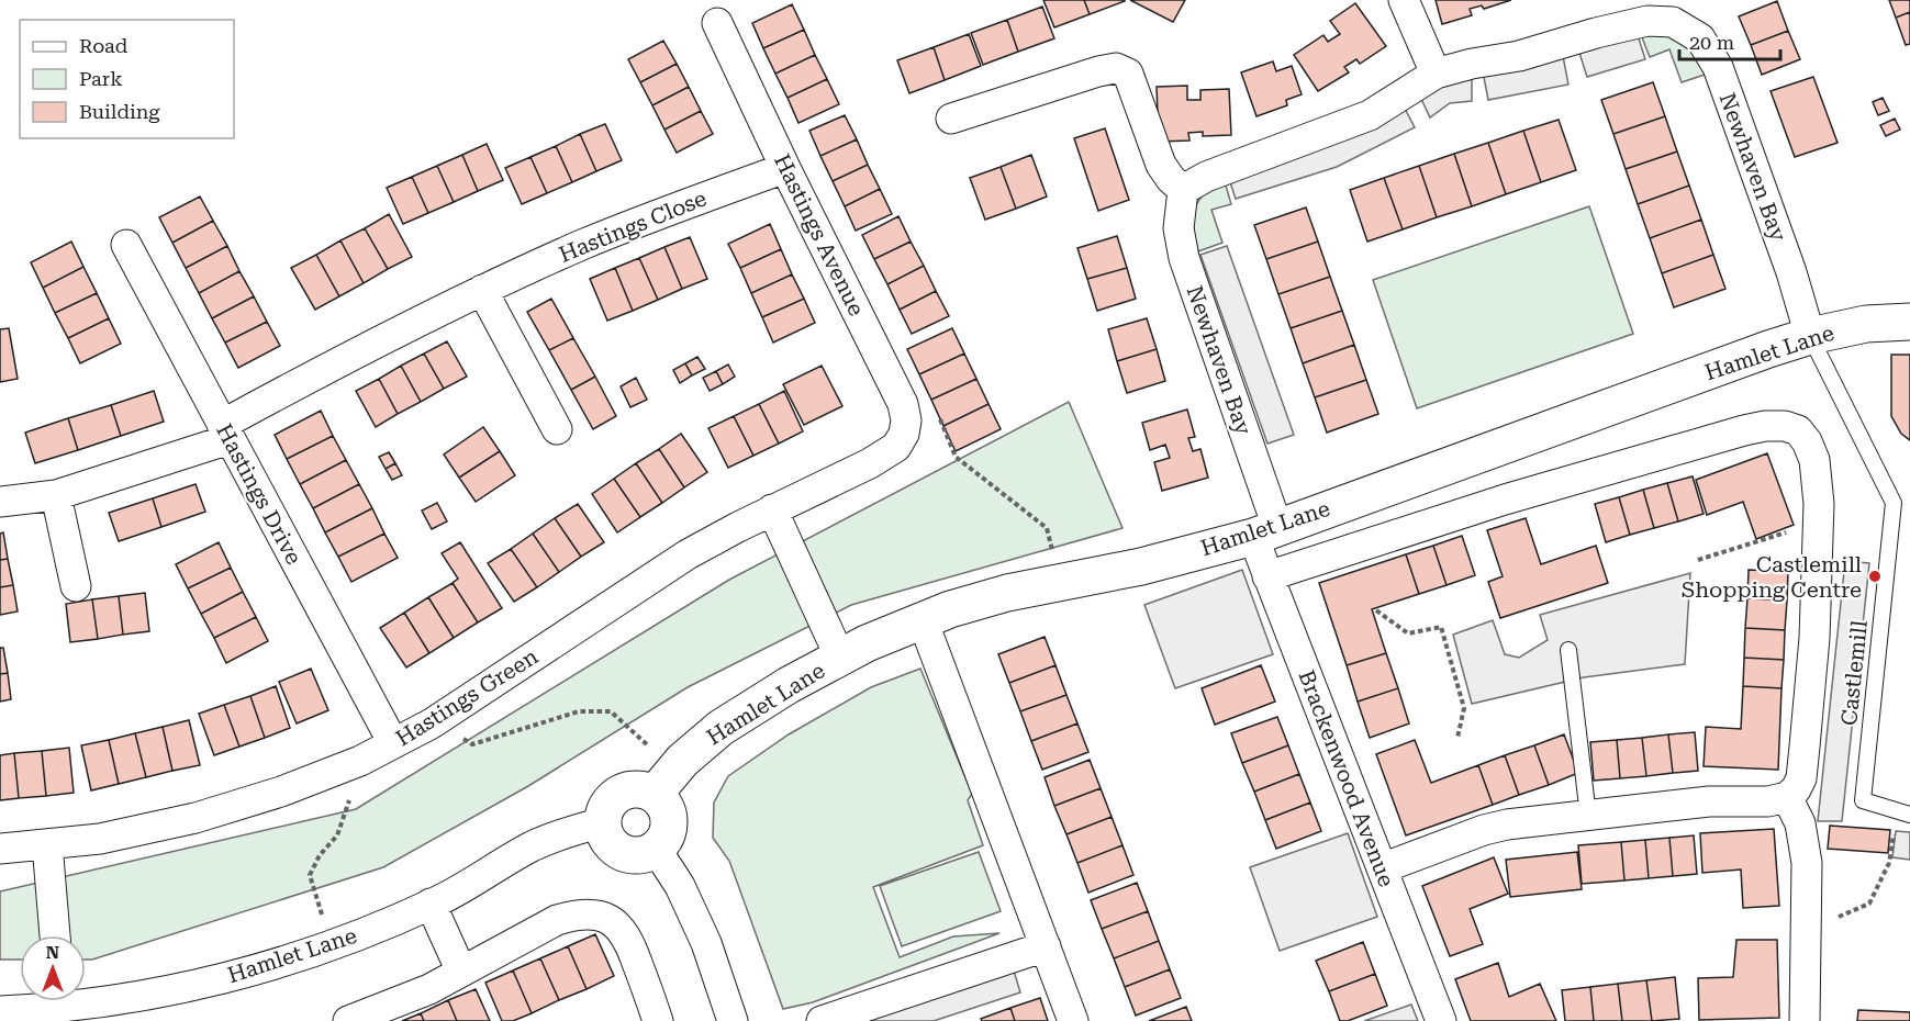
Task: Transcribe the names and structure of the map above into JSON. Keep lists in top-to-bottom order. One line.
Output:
{"streets":{"street":["Newhaven Bay","Hastings Close","Hastings Avenue","Hamlet Lane","Hastings Drive","Hastings Green","Brackenwood Avenue"],"lane":["Castlemill"]},"crossings":[["Newhaven Bay","Hamlet Lane"],["Newhaven Bay","Brackenwood Avenue"],["Hastings Close","Hastings Avenue"],["Hastings Close","Hastings Drive"],["Hastings Avenue","Hastings Green"],["Hamlet Lane","Brackenwood Avenue"],["Hastings Drive","Hastings Green"]],"places":["Castlemill Shopping Centre"],"legend":["Road","Park","Building"],"scale_bar":"20 m","north":"top"}
